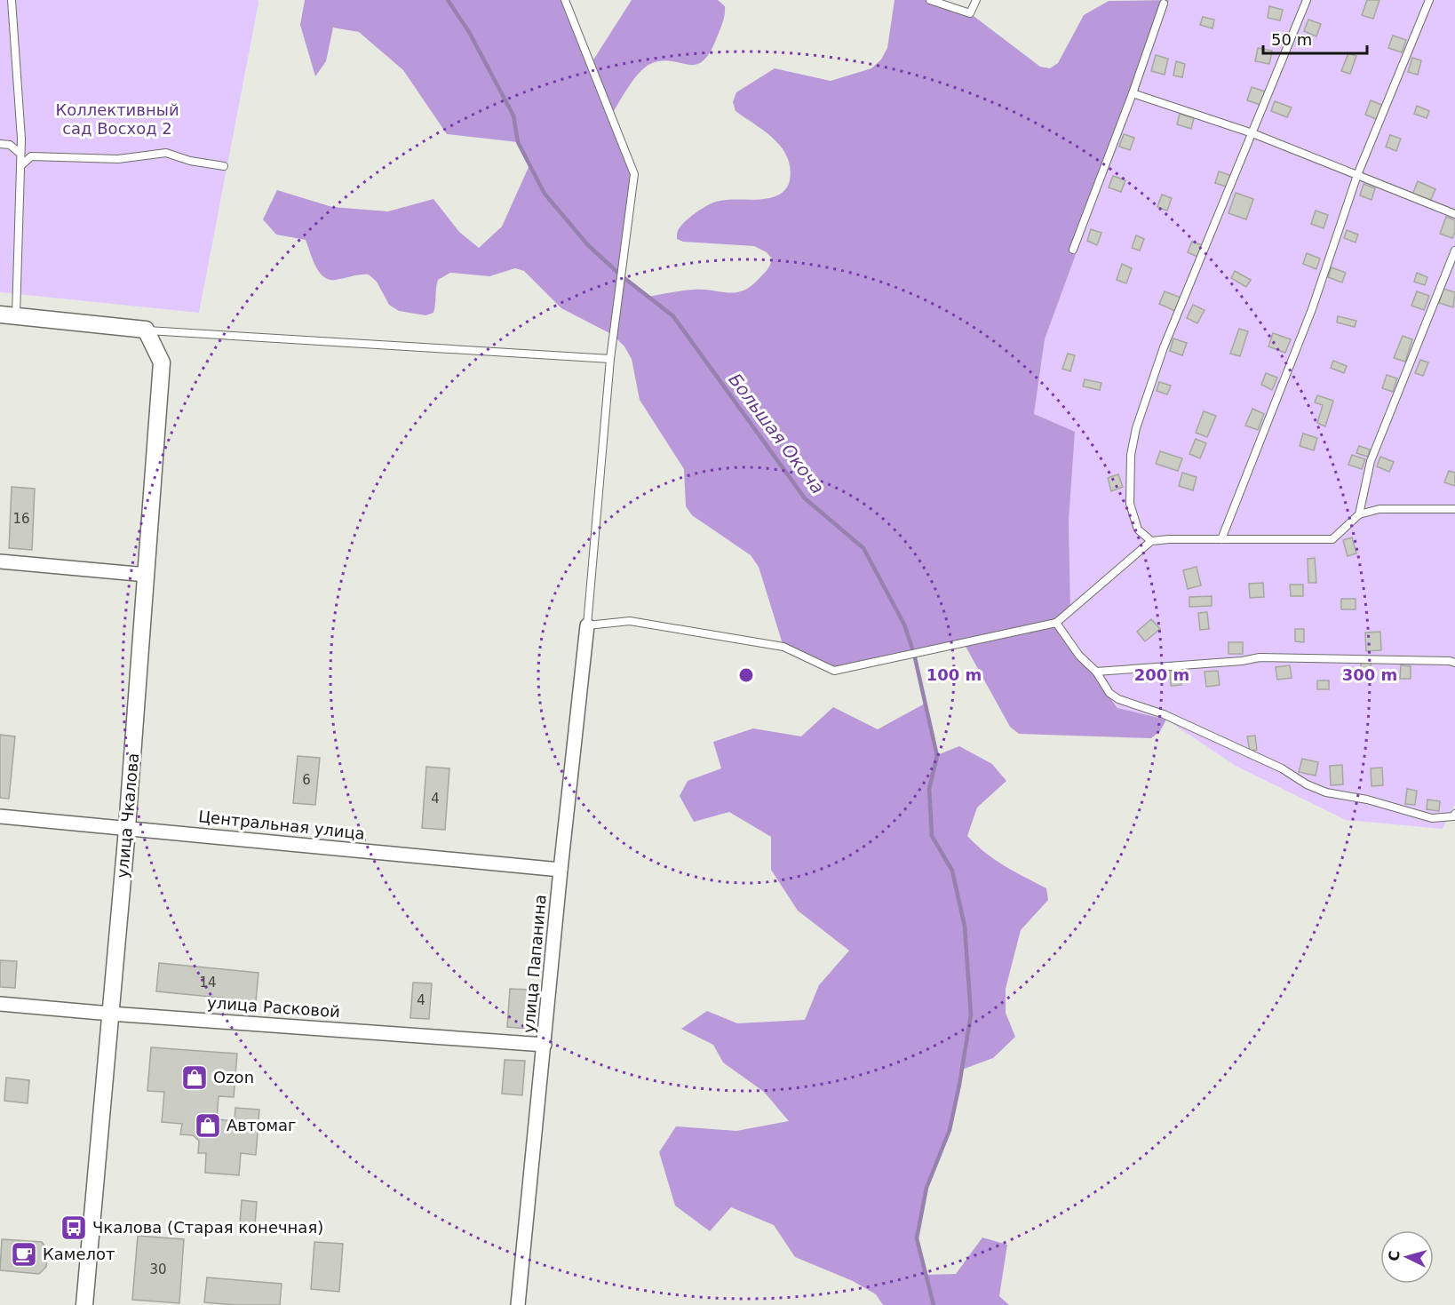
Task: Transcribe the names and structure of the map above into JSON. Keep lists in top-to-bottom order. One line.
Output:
{"streets":{"street":["улица Чкалова","Центральная улица","улица Папанина","улица Расковой"]},"crossings":[["улица Чкалова","Центральная улица"],["улица Чкалова","улица Расковой"],["Центральная улица","улица Папанина"],["улица Папанина","улица Расковой"]],"water":["Большая Окоча"],"parks":["Коллективный сад Восход 2"],"places":{"shop":["Ozon","Автомаг"],"bus stop":["Чкалова (Старая конечная)"],"cafe":["Камелот"]},"house_numbers":["16","6","4","14","4","30"],"scale_bar":"50 m","north":"left","rings":["100 m","200 m","300 m"]}
